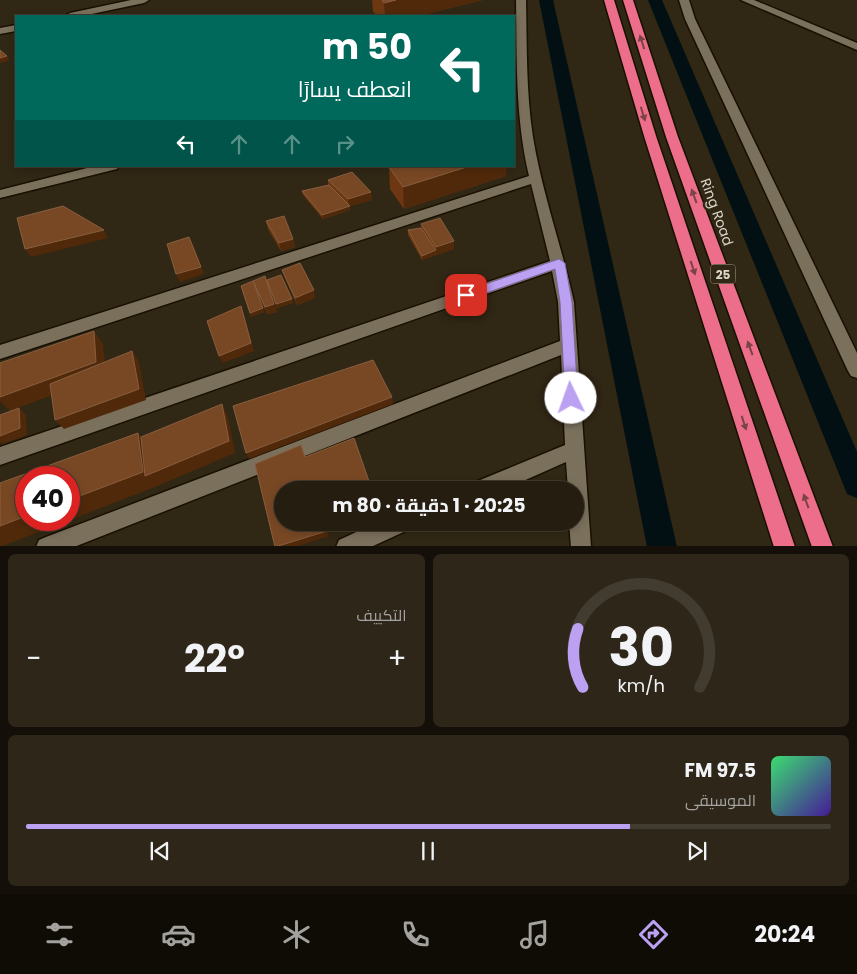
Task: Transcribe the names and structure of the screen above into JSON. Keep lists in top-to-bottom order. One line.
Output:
{"streets":{"highway":["Ring Road","25"]},"page":{"turn":["50 m","انعطف يسارًا"],"limit":"40","trip":"20:25 · 1 دقيقة · 80 m","tile":"التكييف","heat":["−","22°","+"],"song":["97.5 FM","الموسيقى"],"tabs":"20:24","gauge":["30","km/h"]}}
